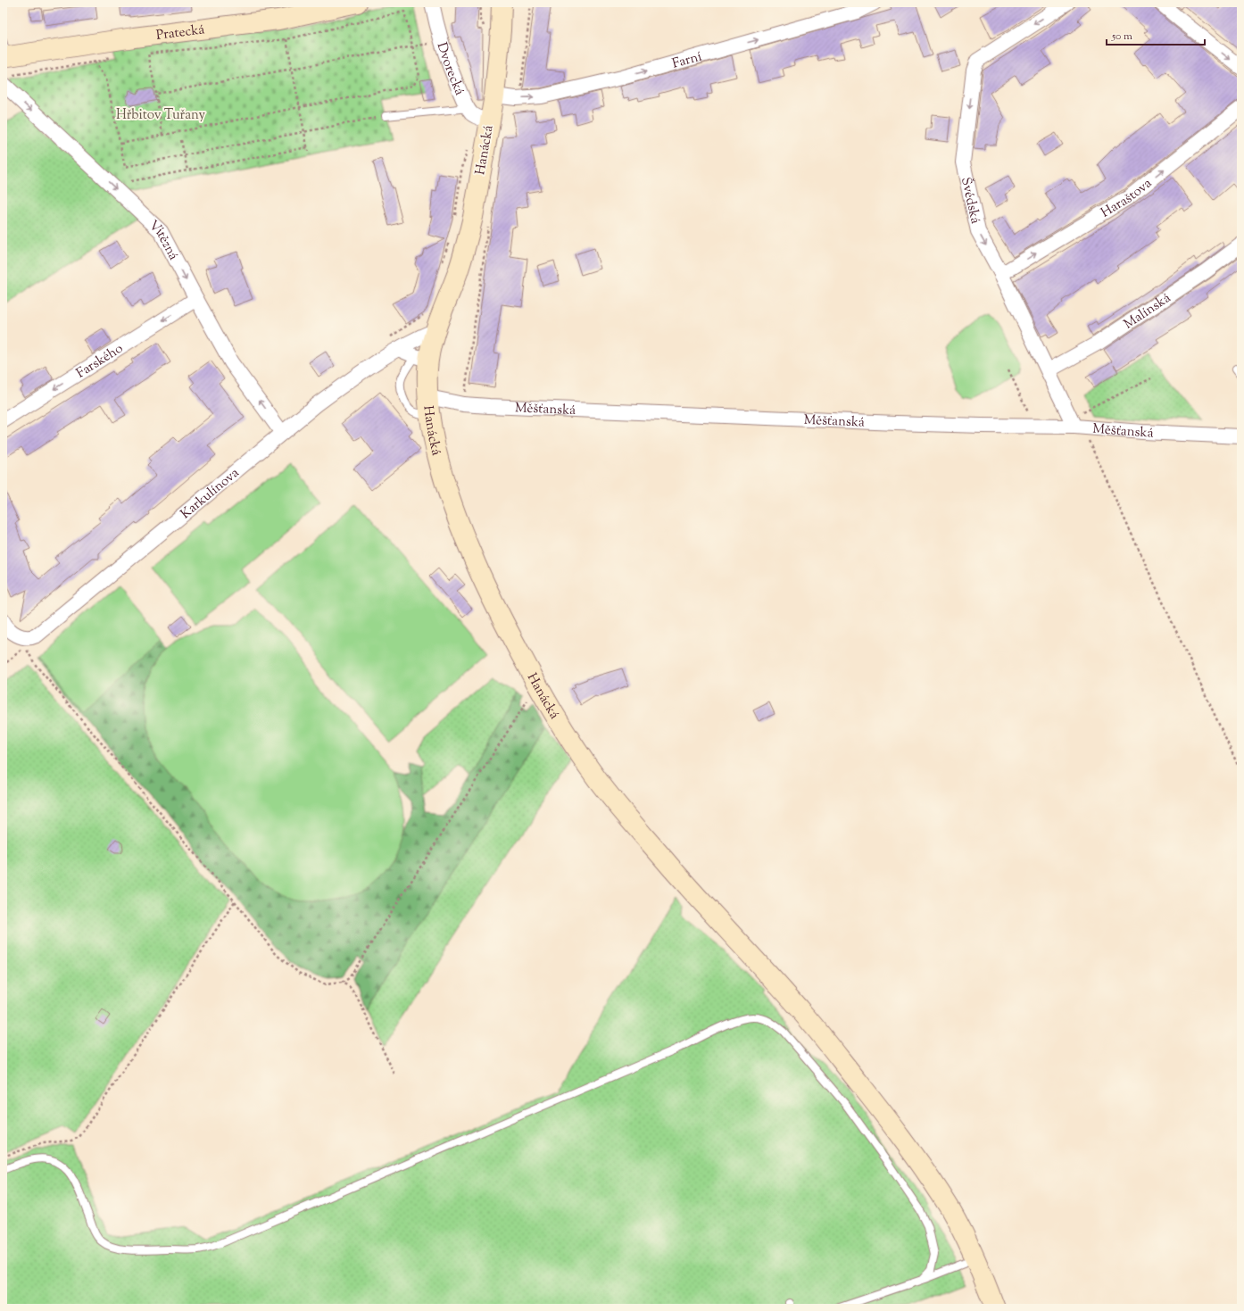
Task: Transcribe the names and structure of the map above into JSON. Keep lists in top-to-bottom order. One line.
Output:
{"streets":{"street":["Pratecká","Farní","Dvorecká","Hanácká","Haraštova","Švédská","Vítězná","Malínská","Farského","Měšťanská","Karkulínova"]},"crossings":[["Farní","Hanácká"],["Dvorecká","Hanácká"],["Hanácká","Měšťanská"],["Hanácká","Karkulínova"],["Haraštova","Švédská"],["Švédská","Malínská"],["Švédská","Měšťanská"],["Vítězná","Farského"],["Vítězná","Karkulínova"]],"one_way":["Farní","Haraštova","Švédská","Farského"],"parks":["Hřbitov Tuřany"],"scale_bar":"50 m"}
